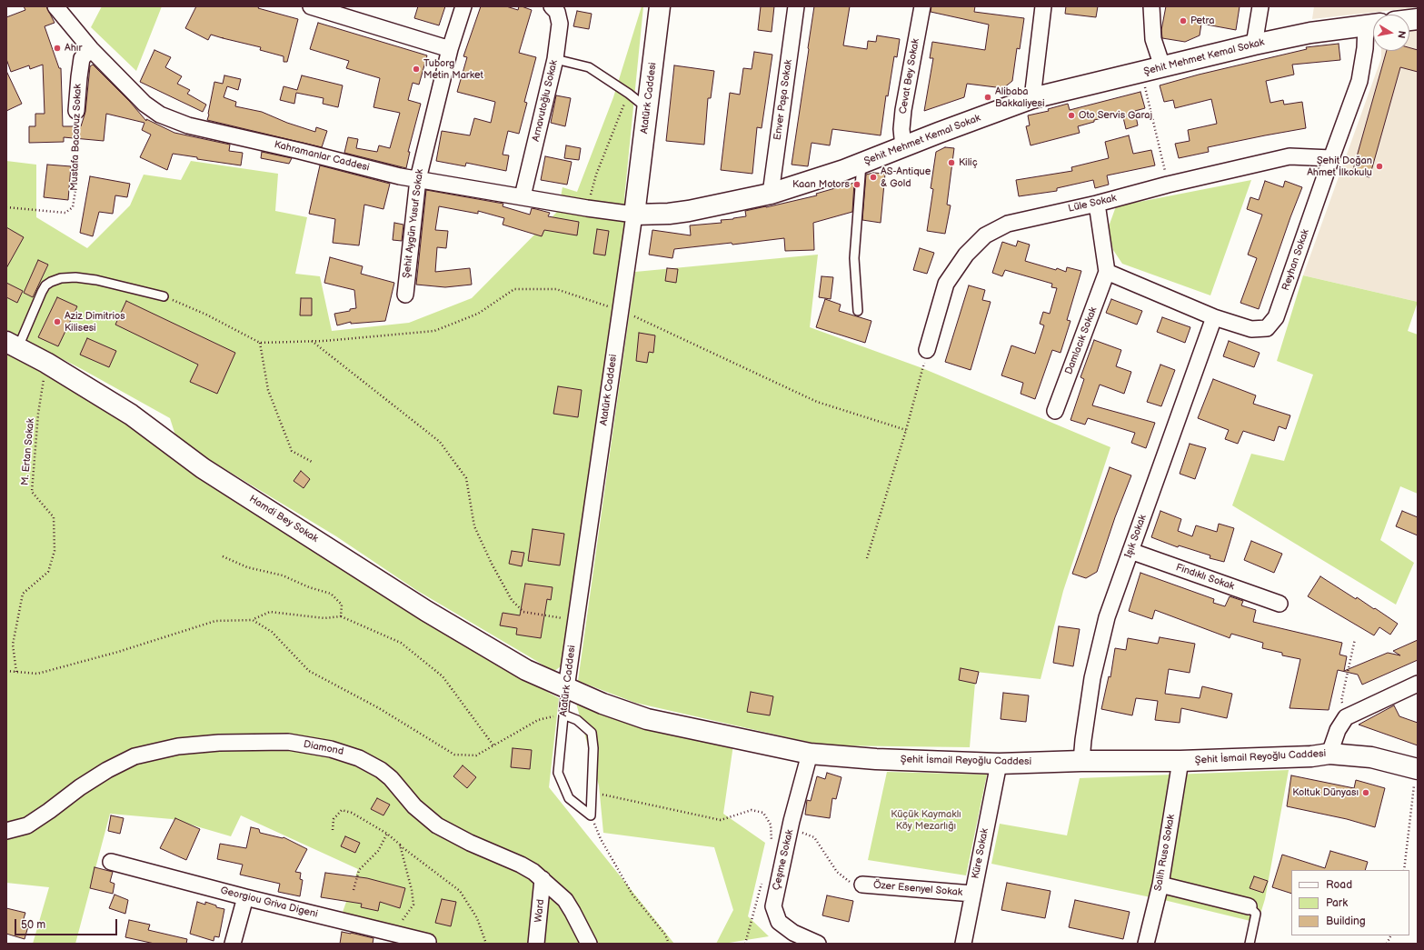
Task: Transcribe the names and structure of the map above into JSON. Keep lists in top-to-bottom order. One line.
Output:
{"streets":{"street":["Şehit Mehmet Kemal Sokak","Cevat Bey Sokak","Atatürk Caddesi","Enver Paşa Sokak","Arnavutoğlu Sokak","Mustafa Bacavuz Sokak","Kahramanlar Caddesi","Lüle Sokak","Şehit Aygün Yusuf Sokak","Reyhan Sokak","Damlacık Sokak","Hamdi Bey Sokak","Işık Sokak","Findıklı Sokak","Diamond","Şehit İsmail Reyoğlu Caddesi","Salih Ruso Sokak","Küre Sokak","Çeşme Sokak","Özer Esenyel Sokak","Georgiou Griva Digeni","Ward"],"path":["M. Ertan Sokak"]},"crossings":[["Şehit Mehmet Kemal Sokak","Cevat Bey Sokak"],["Şehit Mehmet Kemal Sokak","Atatürk Caddesi"],["Şehit Mehmet Kemal Sokak","Enver Paşa Sokak"],["Şehit Mehmet Kemal Sokak","Kahramanlar Caddesi"],["Şehit Mehmet Kemal Sokak","Reyhan Sokak"],["Atatürk Caddesi","Kahramanlar Caddesi"],["Atatürk Caddesi","Hamdi Bey Sokak"],["Atatürk Caddesi","Şehit İsmail Reyoğlu Caddesi"],["Arnavutoğlu Sokak","Kahramanlar Caddesi"],["Mustafa Bacavuz Sokak","Kahramanlar Caddesi"],["Kahramanlar Caddesi","Şehit Aygün Yusuf Sokak"],["Lüle Sokak","Reyhan Sokak"],["Reyhan Sokak","Damlacık Sokak"],["Reyhan Sokak","Işık Sokak"],["M. Ertan Sokak","Hamdi Bey Sokak"],["Hamdi Bey Sokak","Şehit İsmail Reyoğlu Caddesi"],["Işık Sokak","Findıklı Sokak"],["Işık Sokak","Şehit İsmail Reyoğlu Caddesi"],["Diamond","Ward"],["Şehit İsmail Reyoğlu Caddesi","Salih Ruso Sokak"],["Şehit İsmail Reyoğlu Caddesi","Küre Sokak"],["Şehit İsmail Reyoğlu Caddesi","Çeşme Sokak"],["Küre Sokak","Özer Esenyel Sokak"]],"parks":["Küçük Kaymaklı Köy Mezarlığı"],"places":["Petra","Ahır","Tuborg Metin Market","Alibaba Bakkaliyesi","Oto Servis Garaj","Kiliç","Şehit Doğan Ahmet İlkokulu","AS-Antique & Gold","Kaan Motors","Aziz Dimitrios Kilisesi","Koltuk Dünyası"],"legend":["Road","Park","Building"],"scale_bar":"50 m","north":"right"}
